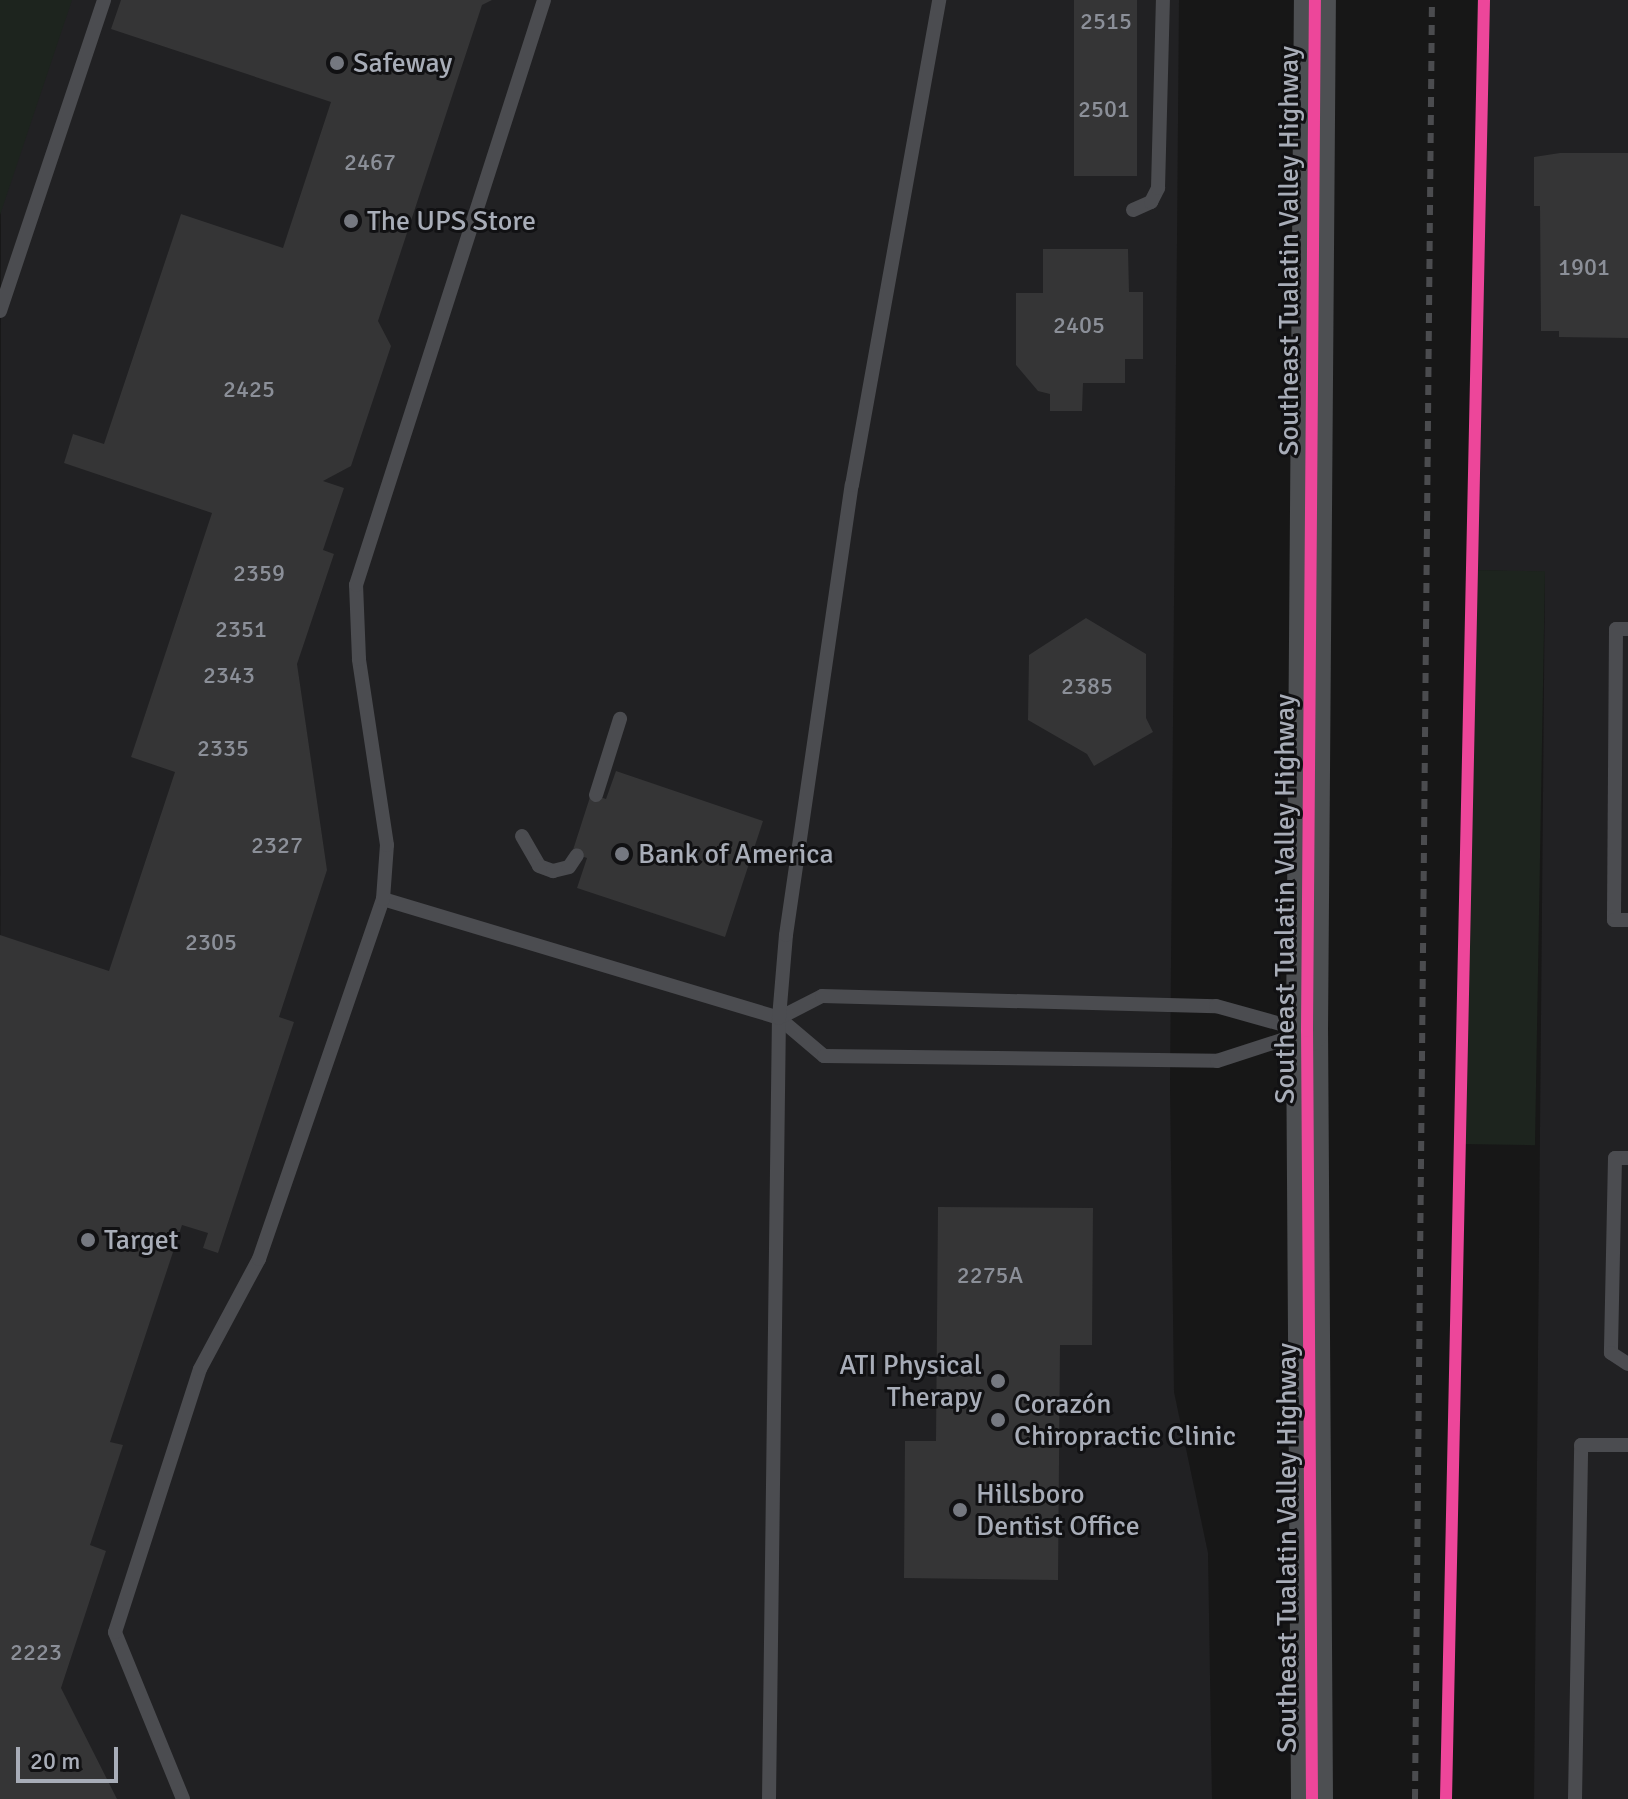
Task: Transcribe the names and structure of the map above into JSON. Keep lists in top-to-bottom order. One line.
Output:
{"streets":{"main road":["Southeast Tualatin Valley Highway"]},"places":["Safeway","The UPS Store","Bank of America","Target","ATI Physical Therapy","Corazón Chiropractic Clinic","Hillsboro Dentist Office"],"house_numbers":["2515","2501","2467","1901","2405","2425","2359","2351","2343","2385","2335","2327","2305","2275A","2223"],"scale_bar":"20 m"}
